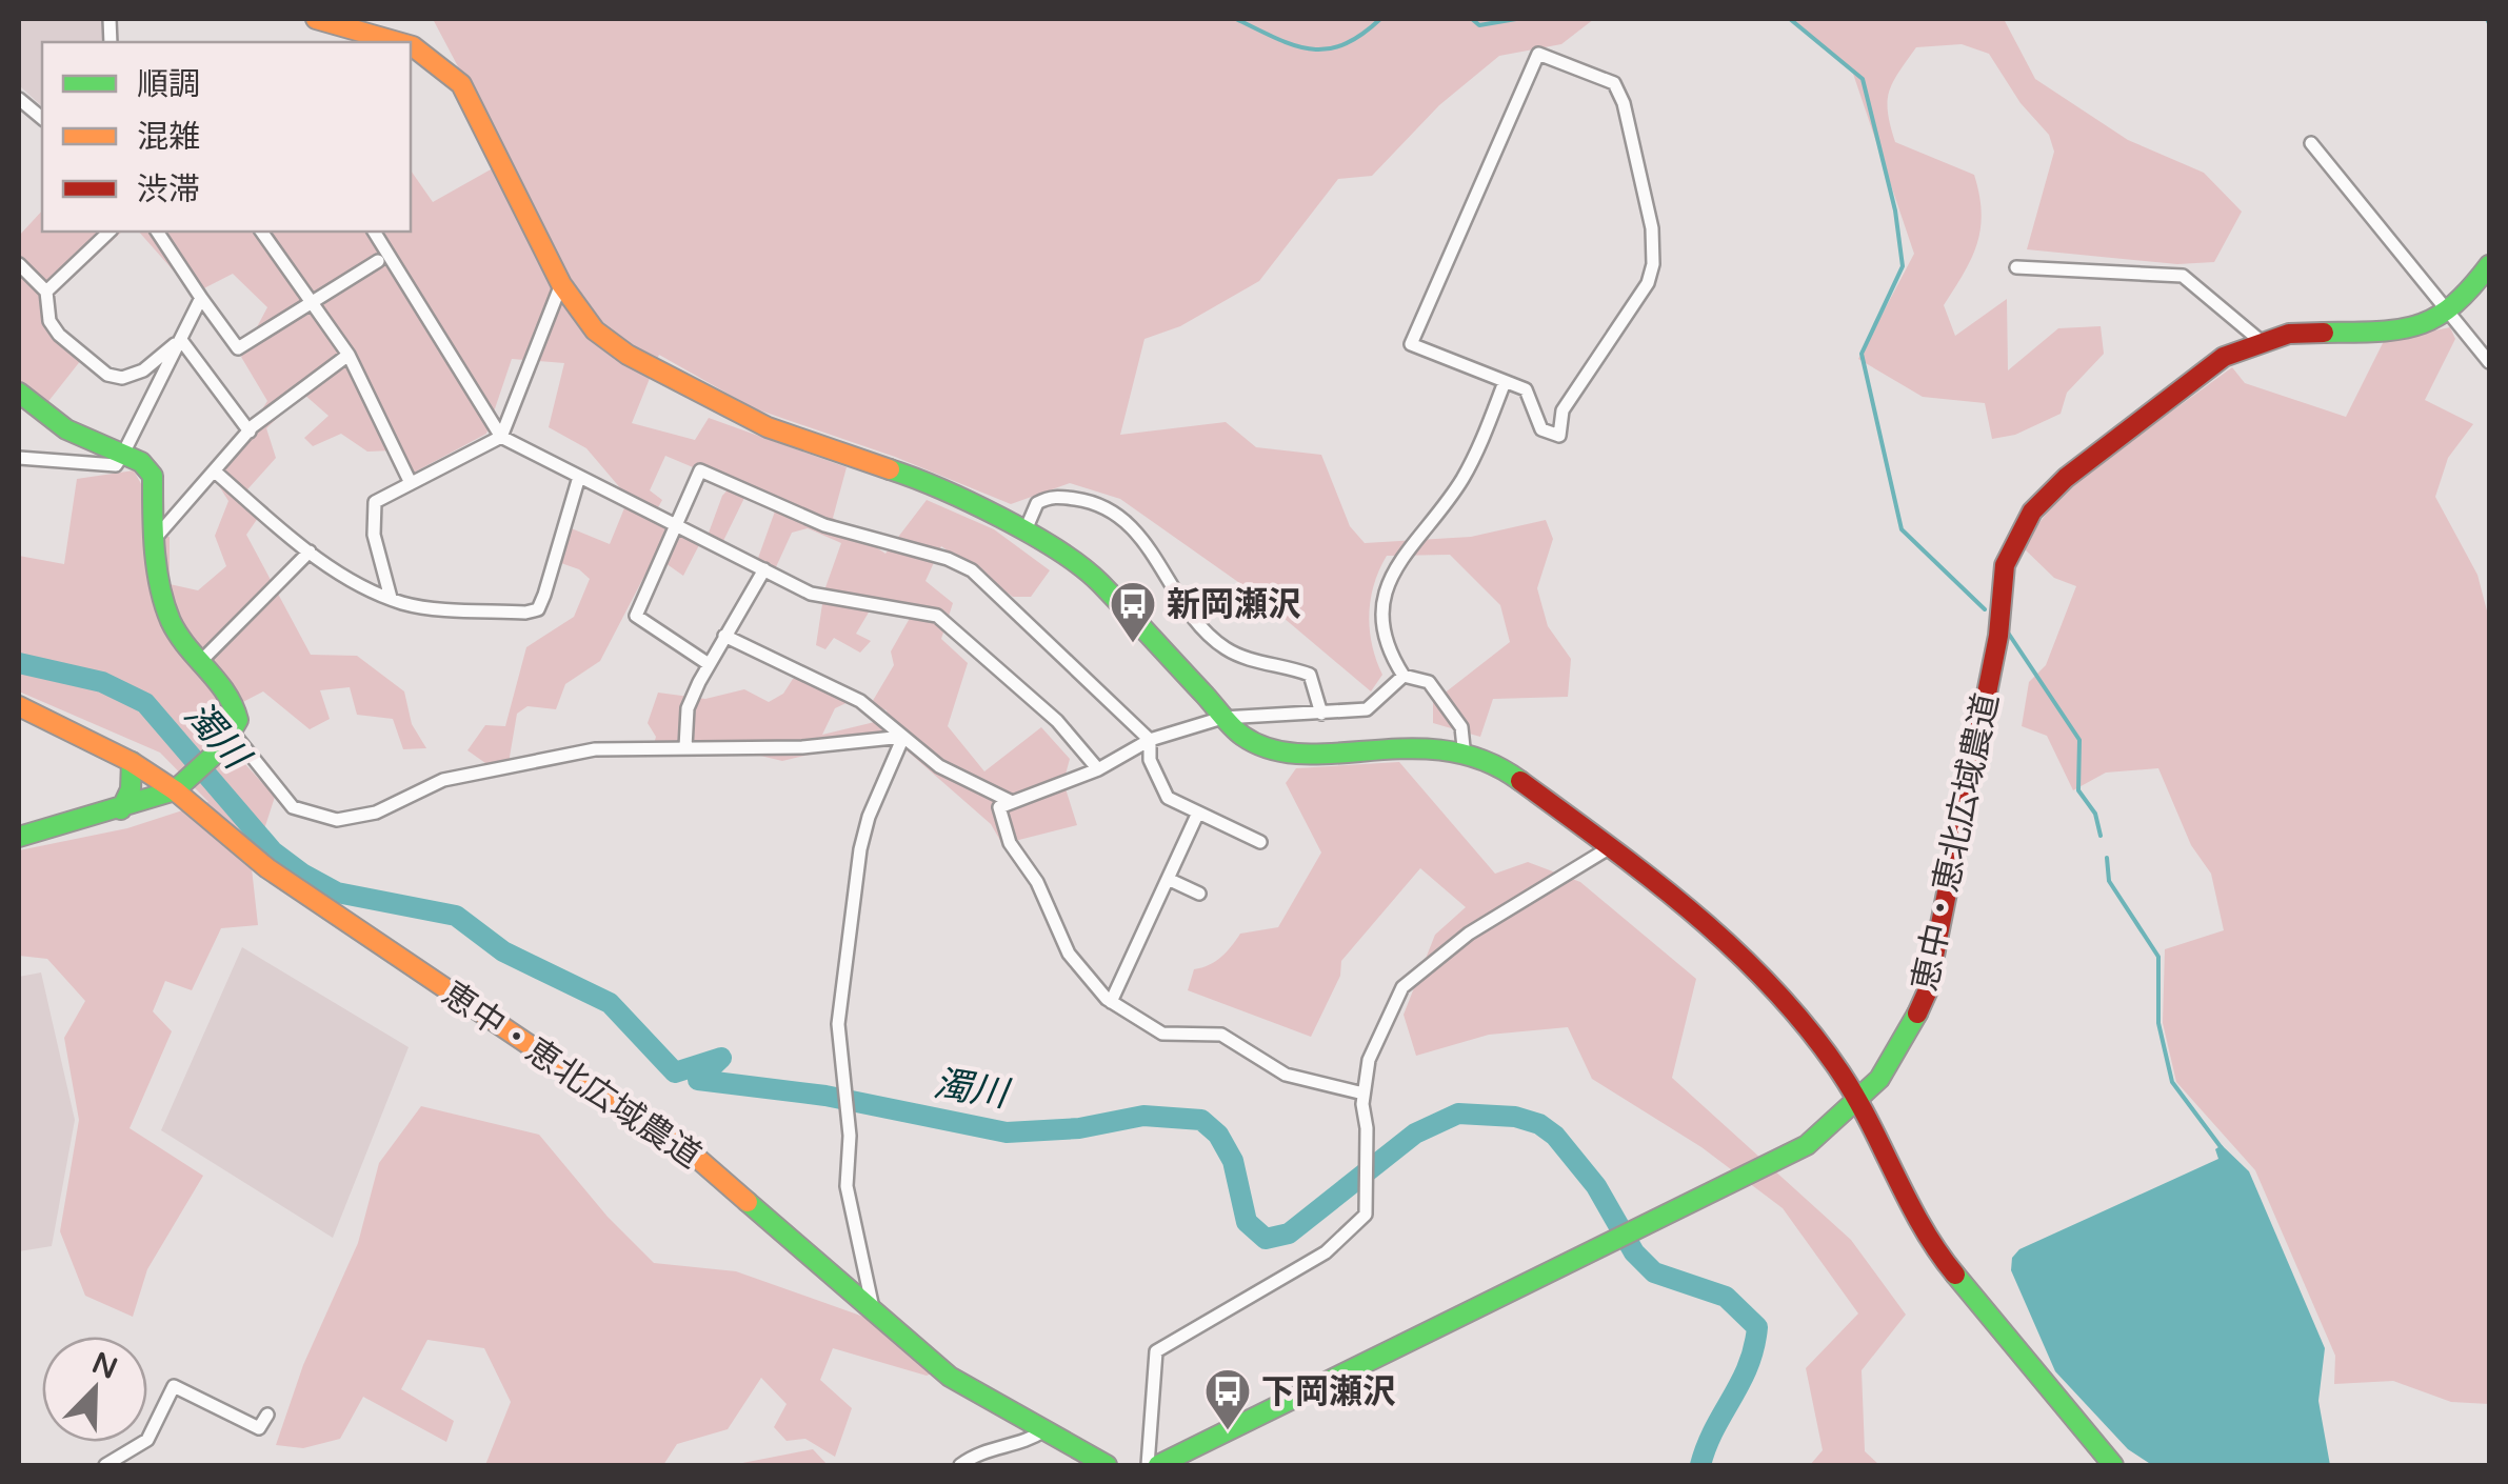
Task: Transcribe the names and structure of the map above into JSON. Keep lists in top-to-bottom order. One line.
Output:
{"streets":{"street":["恵中・恵北広域農道"]},"water":["濁川"],"places":{"bus stop":["新岡瀬沢","下岡瀬沢"]},"legend":["順調","混雑","渋滞"],"north":"top right"}
